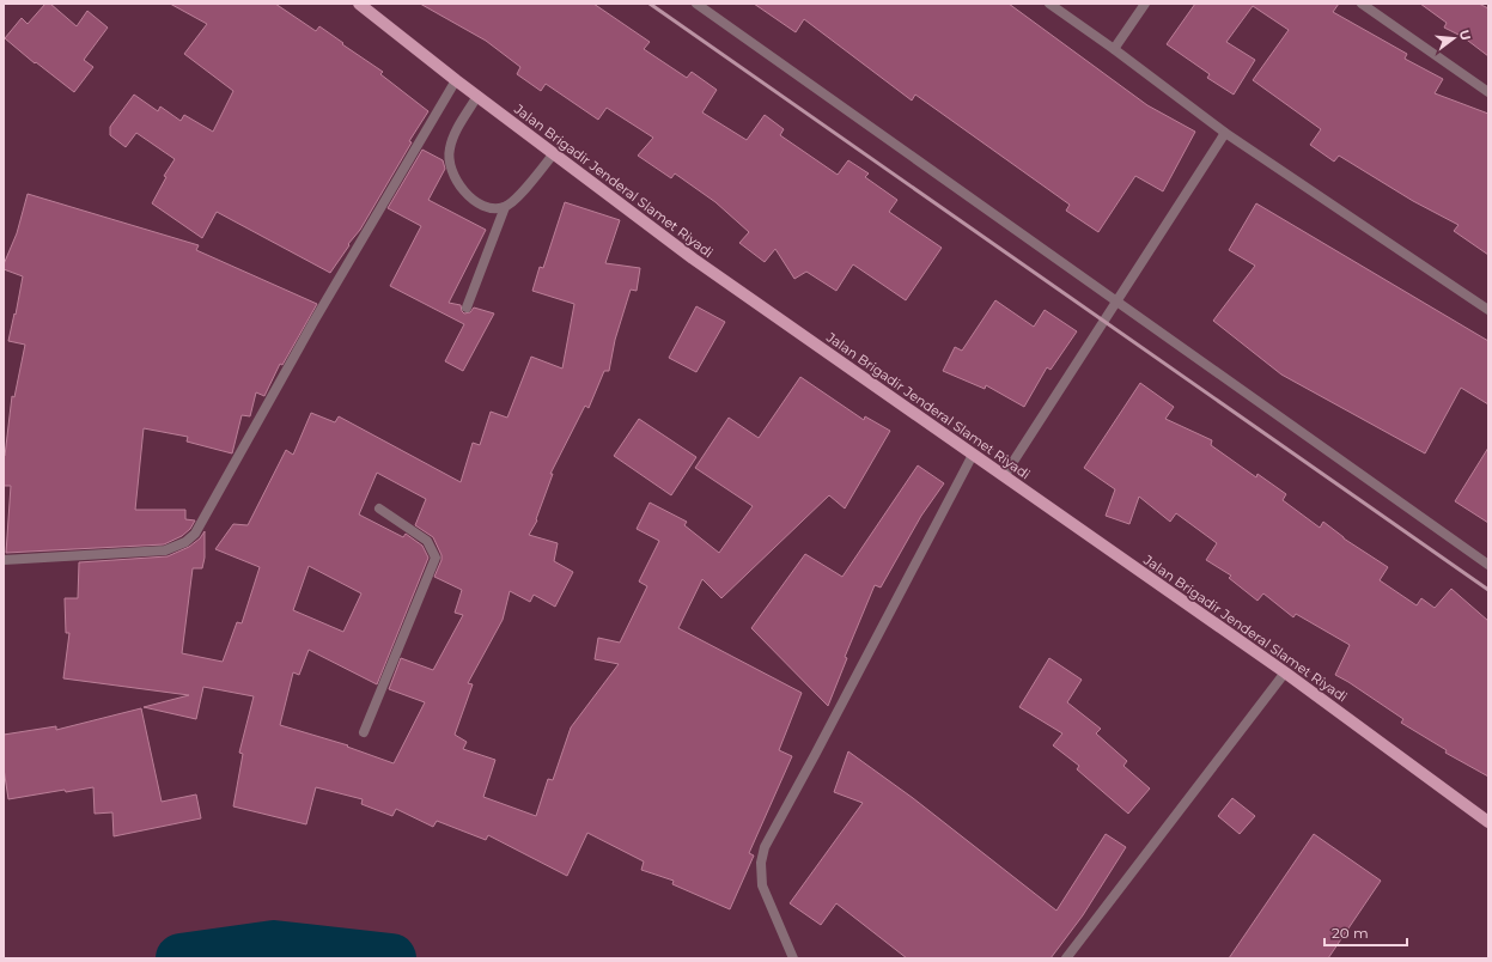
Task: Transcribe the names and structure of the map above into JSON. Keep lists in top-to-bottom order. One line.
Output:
{"streets":{"main road":["Jalan Brigadir Jenderal Slamet Riyadi"]},"scale_bar":"20 m","north":"right"}
